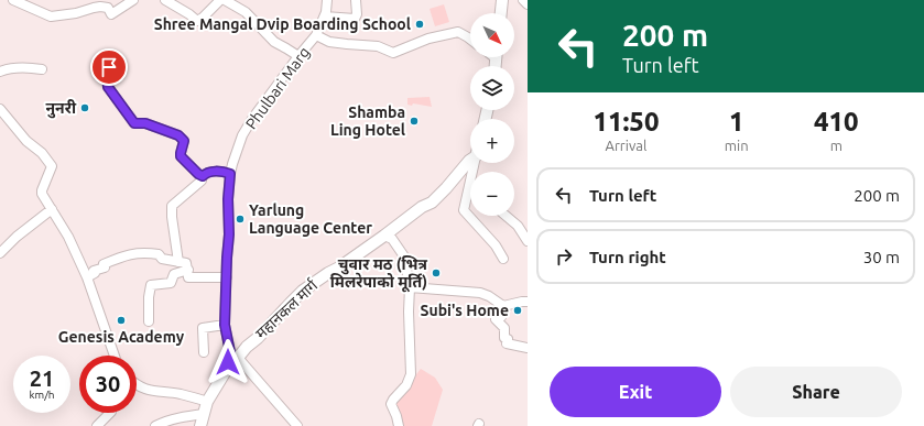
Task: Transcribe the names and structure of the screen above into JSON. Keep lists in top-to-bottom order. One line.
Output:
{"streets":{"main road":["महानकल मार्ग"],"street":["Phulbari Marg"]},"crossings":[["Phulbari Marg","महानकल मार्ग"]],"places":["Shree Mangal Dvip Boarding School","नुनरी","Shamba Ling Hotel","Yarlung Language Center","चुवार मठ (भित्र मिलरेपाको मूर्ति)","Subi's Home","Genesis Academy"],"north":"bottom right","page":{"turn":["200 m","Turn left"],"map_buttons":["+","−"],"eta":["11:50","Arrival","1","min","410","m"],"list":[{"name":"Turn left","value":"200 m"},{"name":"Turn right","value":"30 m"}],"speed":"21 km/h","limit":"30","buttons":["Exit","Share"]}}
